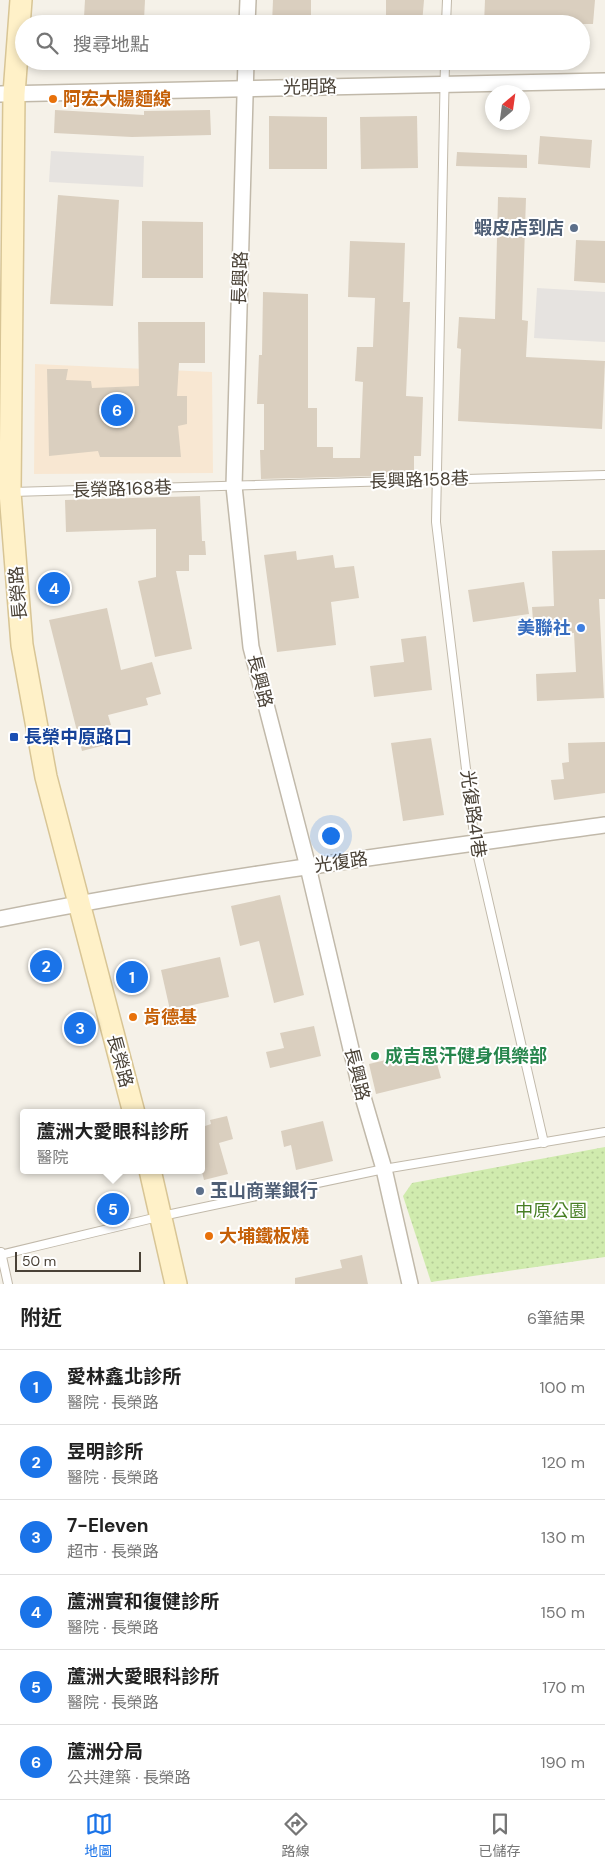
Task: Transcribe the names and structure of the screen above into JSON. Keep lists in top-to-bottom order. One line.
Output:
{"streets":{"street":["光明路","長興路","長榮路","光復路"],"lane":["長興路158巷","長榮路168巷","光復路41巷"]},"crossings":[["光明路","長興路"],["光明路","長榮路"],["光明路","光復路41巷"],["長興路","長興路158巷"],["長興路","長榮路168巷"],["長興路","光復路"],["長興路158巷","長榮路168巷"],["長興路158巷","光復路41巷"],["長榮路168巷","長榮路"],["長榮路","光復路"],["光復路41巷","光復路"]],"parks":["中原公園"],"places":{"other":["阿宏大腸麵線","蝦皮店到店","美聯社","肯德基","成吉思汗健身俱樂部","玉山商業銀行","大埔鐵板燒"],"transit":["長榮中原路口"]},"scale_bar":"50 m","north":"top right","page":{"search":"搜尋地點","pins":["6","4","2","1","3","5"],"popup":["蘆洲大愛眼科診所","醫院"],"scale":"50 m","heading":["附近","6筆結果"],"list":[{"mark":"1","name":"愛林鑫北診所","note":"醫院 · 長榮路","value":"100 m"},{"mark":"2","name":"昱明診所","note":"醫院 · 長榮路","value":"120 m"},{"mark":"3","name":"7-Eleven","note":"超市 · 長榮路","value":"130 m"},{"mark":"4","name":"蘆洲實和復健診所","note":"醫院 · 長榮路","value":"150 m"},{"mark":"5","name":"蘆洲大愛眼科診所","note":"醫院 · 長榮路","value":"170 m"},{"mark":"6","name":"蘆洲分局","note":"公共建築 · 長榮路","value":"190 m"}],"nav":["地圖","路線","已儲存"]}}
